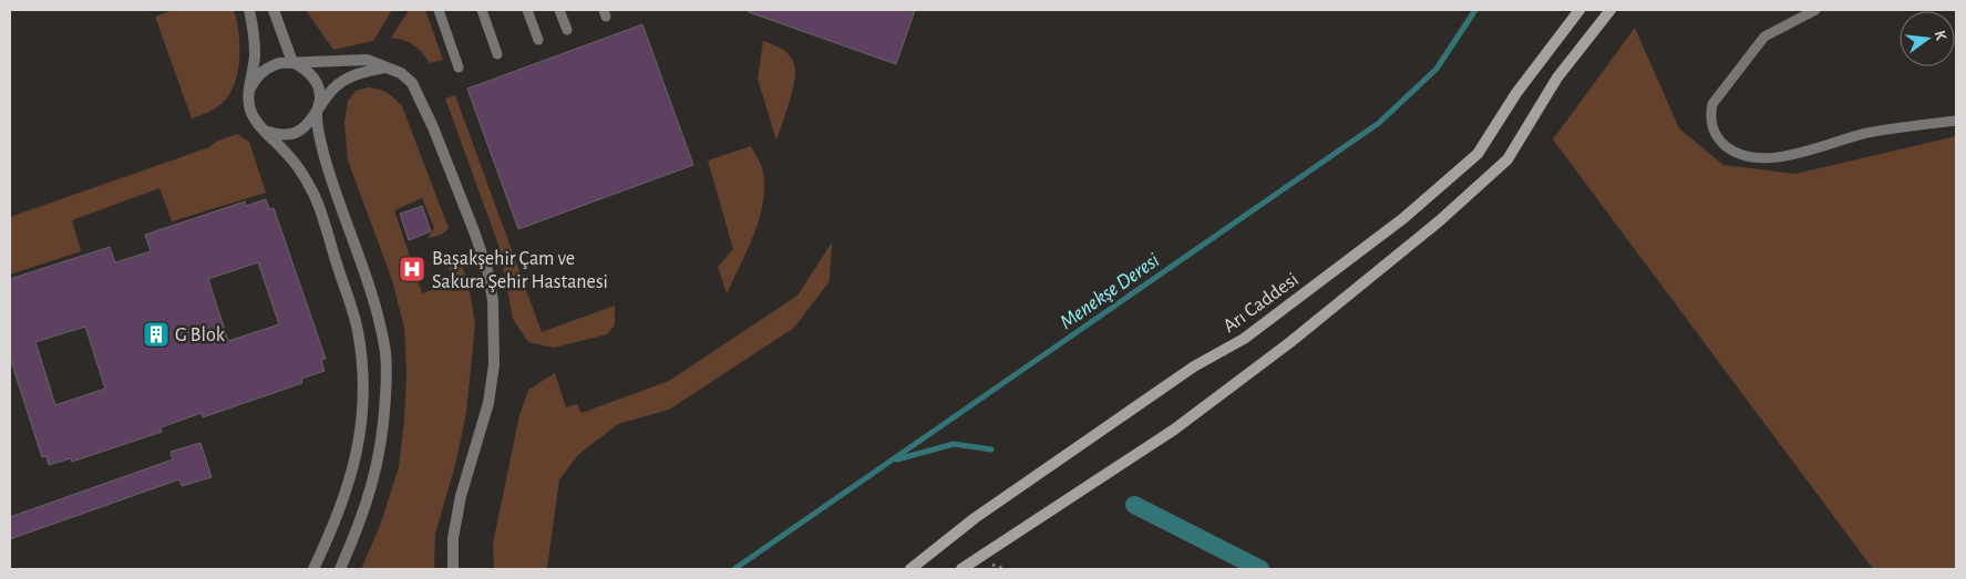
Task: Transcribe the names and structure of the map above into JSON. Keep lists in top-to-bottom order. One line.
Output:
{"streets":{"main road":["Arı Caddesi"]},"water":["Menekşe Deresi"],"places":{"hospital":["Başakşehir Çam ve Sakura Şehir Hastanesi"],"building":["G Blok"]},"north":"right"}
